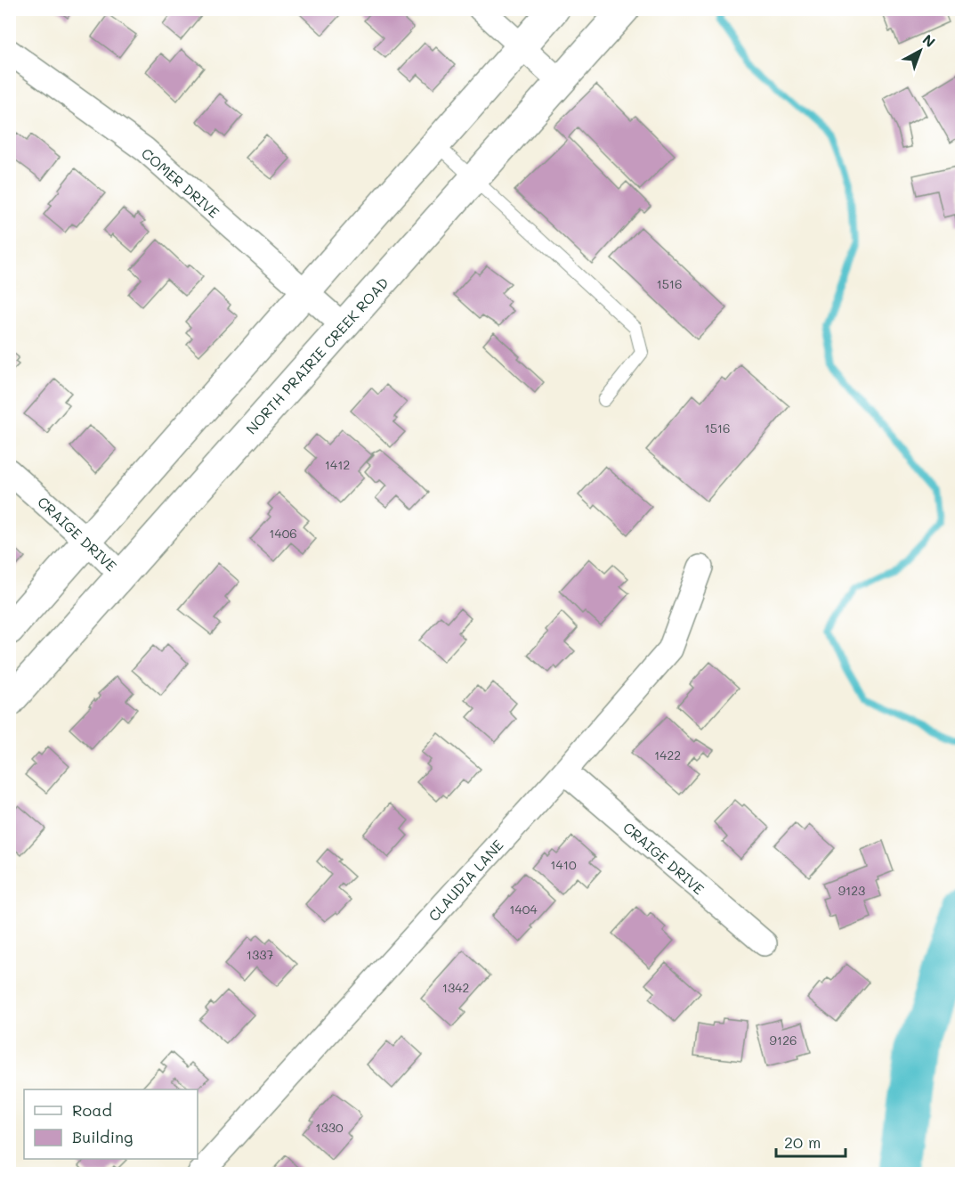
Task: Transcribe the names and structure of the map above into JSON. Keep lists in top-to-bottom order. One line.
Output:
{"streets":{"main road":["NORTH PRAIRIE CREEK ROAD"],"street":["COMER DRIVE","CRAIGE DRIVE","CLAUDIA LANE"]},"crossings":[["COMER DRIVE","NORTH PRAIRIE CREEK ROAD"],["NORTH PRAIRIE CREEK ROAD","CRAIGE DRIVE"],["CRAIGE DRIVE","CLAUDIA LANE"]],"house_numbers":["1516","1516","1412","1406","1422","1410","9123","1404","1337","1342","9126","1330"],"legend":["Road","Building"],"scale_bar":"20 m","north":"top right"}
